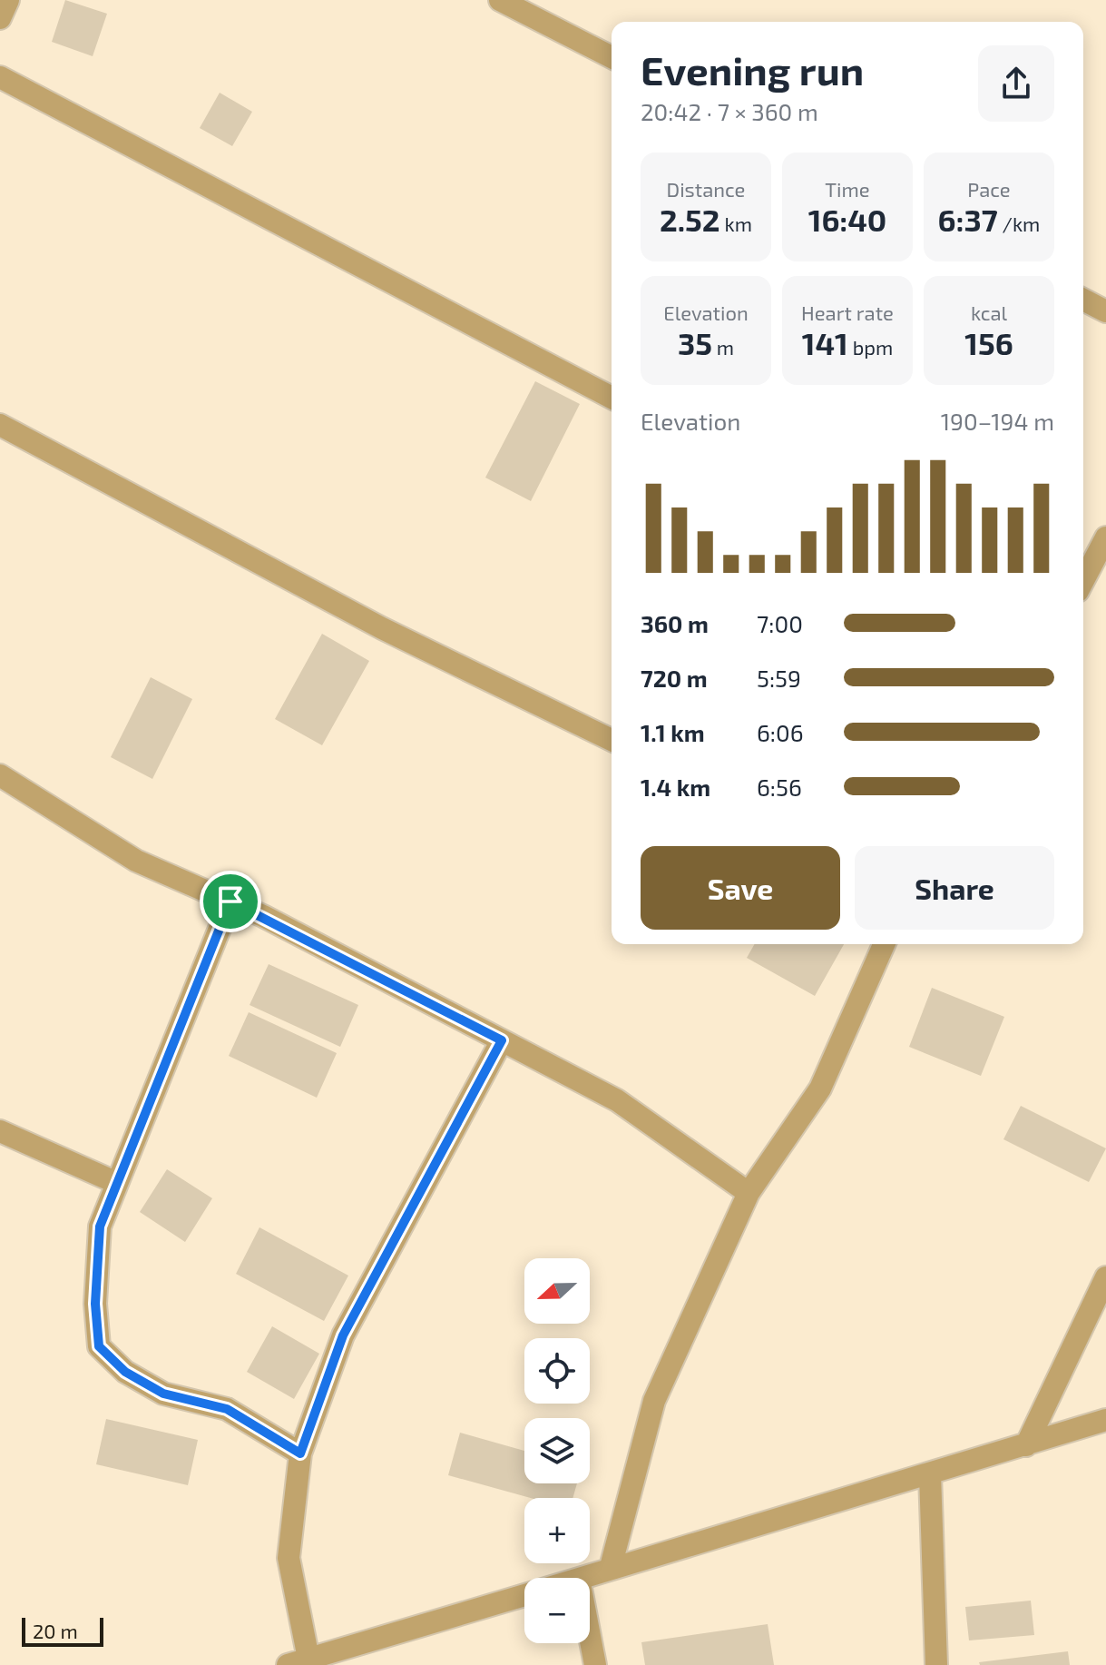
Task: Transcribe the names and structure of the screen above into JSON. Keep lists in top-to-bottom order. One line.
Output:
{"scale_bar":"20 m","north":"left","page":{"heading":["Evening run","20:42 · 7 × 360 m"],"stats":[["Distance","2.52 km"],["Time","16:40"],["Pace","6:37 /km"],["Elevation","35 m"],["Heart rate","141 bpm"],["kcal","156"]],"chart":["Elevation","190–194 m"],"list":[{"name":"360 m","note":"7:00"},{"name":"720 m","note":"5:59"},{"name":"1.1 km","note":"6:06"},{"name":"1.4 km","note":"6:56"}],"buttons":["Save","Share"],"map_buttons":["+","−"],"scale":"20 m"}}
